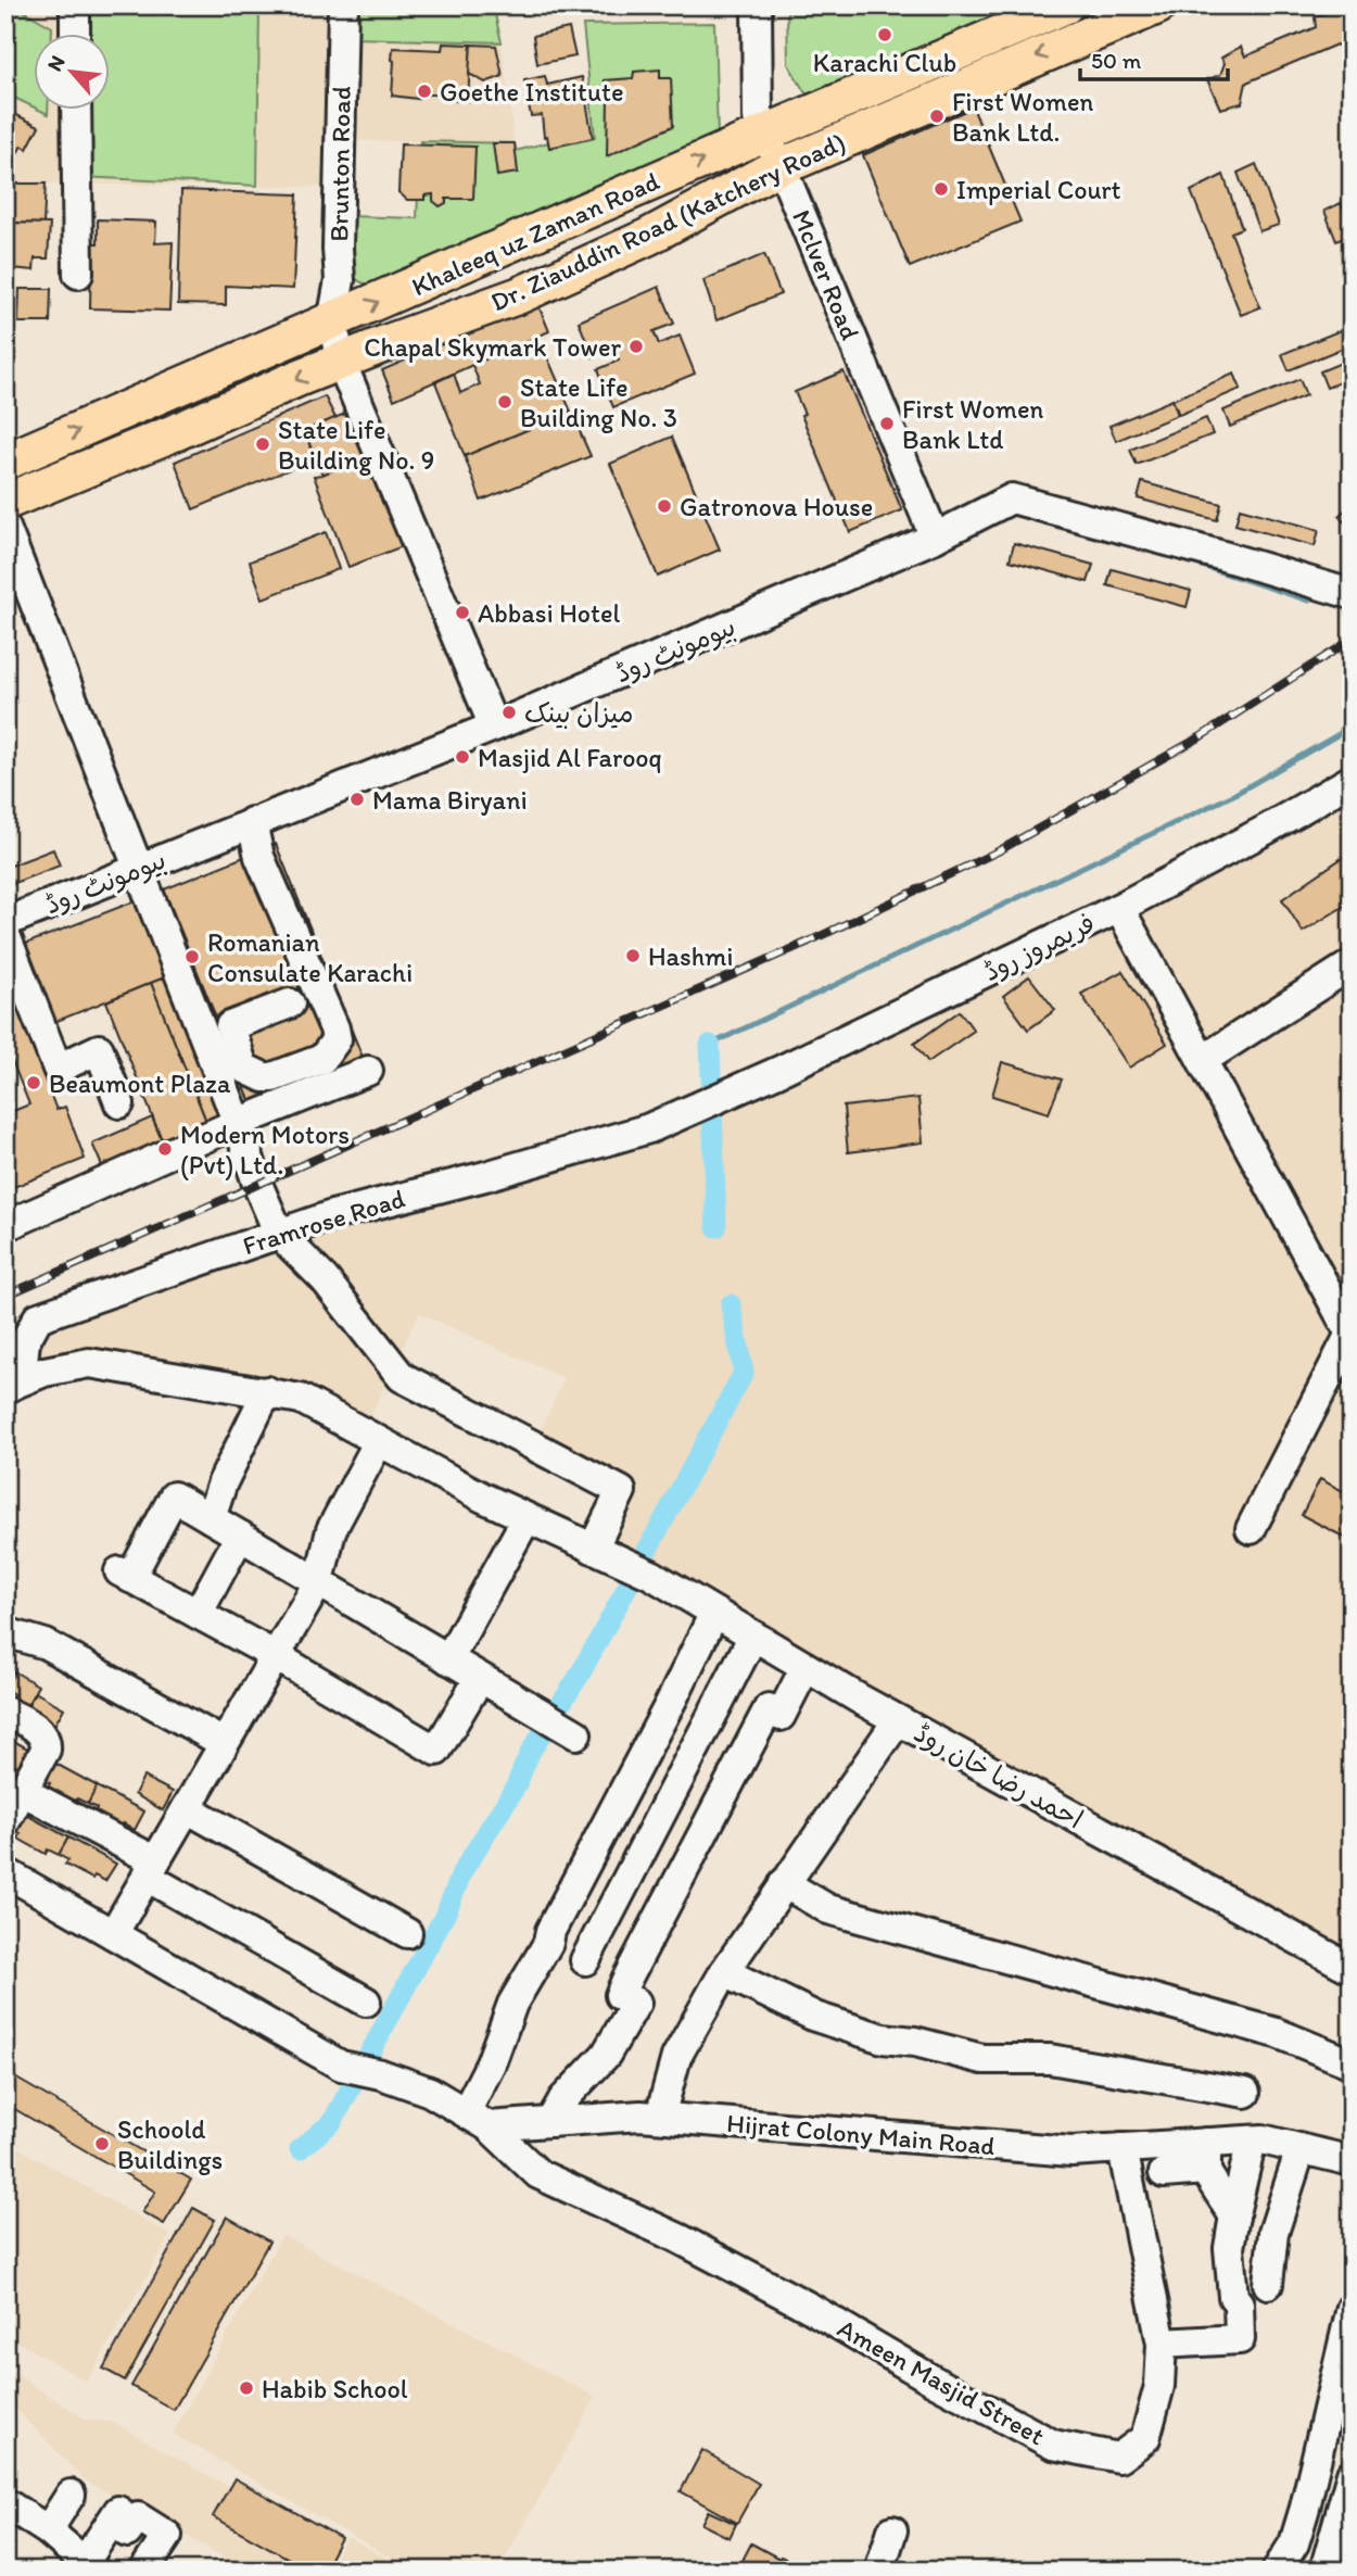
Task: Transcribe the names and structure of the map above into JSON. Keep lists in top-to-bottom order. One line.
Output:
{"streets":{"main road":["Dr. Ziauddin Road (Katchery Road)","Khaleeq uz Zaman Road"],"street":["Brunton Road","Mclver Road","بیومونٹ روڈ","فریمروز روڈ","Framrose Road","احمد رضا خان روڈ","Hijrat Colony Main Road","Ameen Masjid Street"]},"crossings":[["Brunton Road","Khaleeq uz Zaman Road"],["Dr. Ziauddin Road (Katchery Road)","Mclver Road"],["Khaleeq uz Zaman Road","Mclver Road"],["Mclver Road","بیومونٹ روڈ"],["فریمروز روڈ","Framrose Road"],["Framrose Road","احمد رضا خان روڈ"],["Hijrat Colony Main Road","Ameen Masjid Street"]],"one_way":["Dr. Ziauddin Road (Katchery Road)","Khaleeq uz Zaman Road"],"places":["Karachi Club","Goethe Institute","First Women Bank Ltd.","Imperial Court","Chapal Skymark Tower","State Life Building No. 3","First Women Bank Ltd","State Life Building No. 9","Gatronova House","Abbasi Hotel","میزان بینک","Masjid Al Farooq","Mama Biryani","Hashmi","Romanian Consulate Karachi","Beaumont Plaza","Modern Motors (Pvt) Ltd.","Schoold Buildings","Habib School"],"scale_bar":"50 m","north":"top left"}
